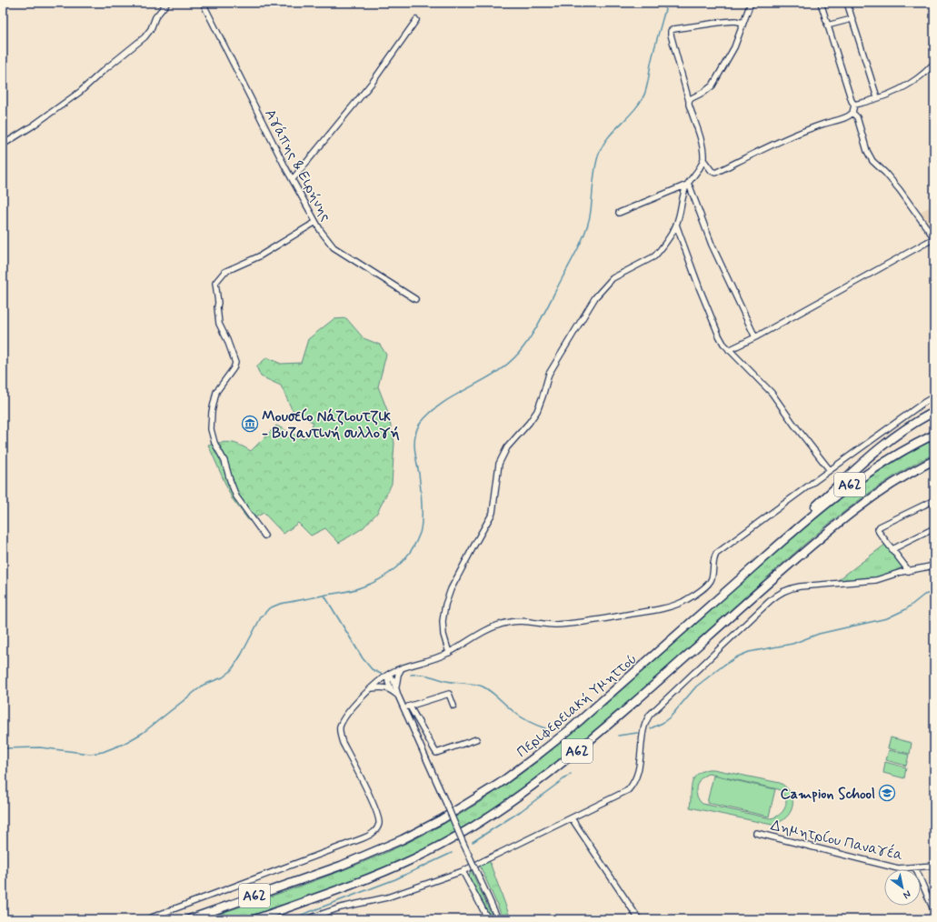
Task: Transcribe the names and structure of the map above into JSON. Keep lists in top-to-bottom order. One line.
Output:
{"streets":{"highway":["Α62","Περιφερειακή Υμηττού"],"street":["Αγάπης & Ειρήνης","Δημητρίου Παναγέα"]},"places":{"museum":["Μουσείο Νάζιουτζικ - Βυζαντινή συλλογή"],"school or university":["Campion School"]},"north":"bottom right"}
